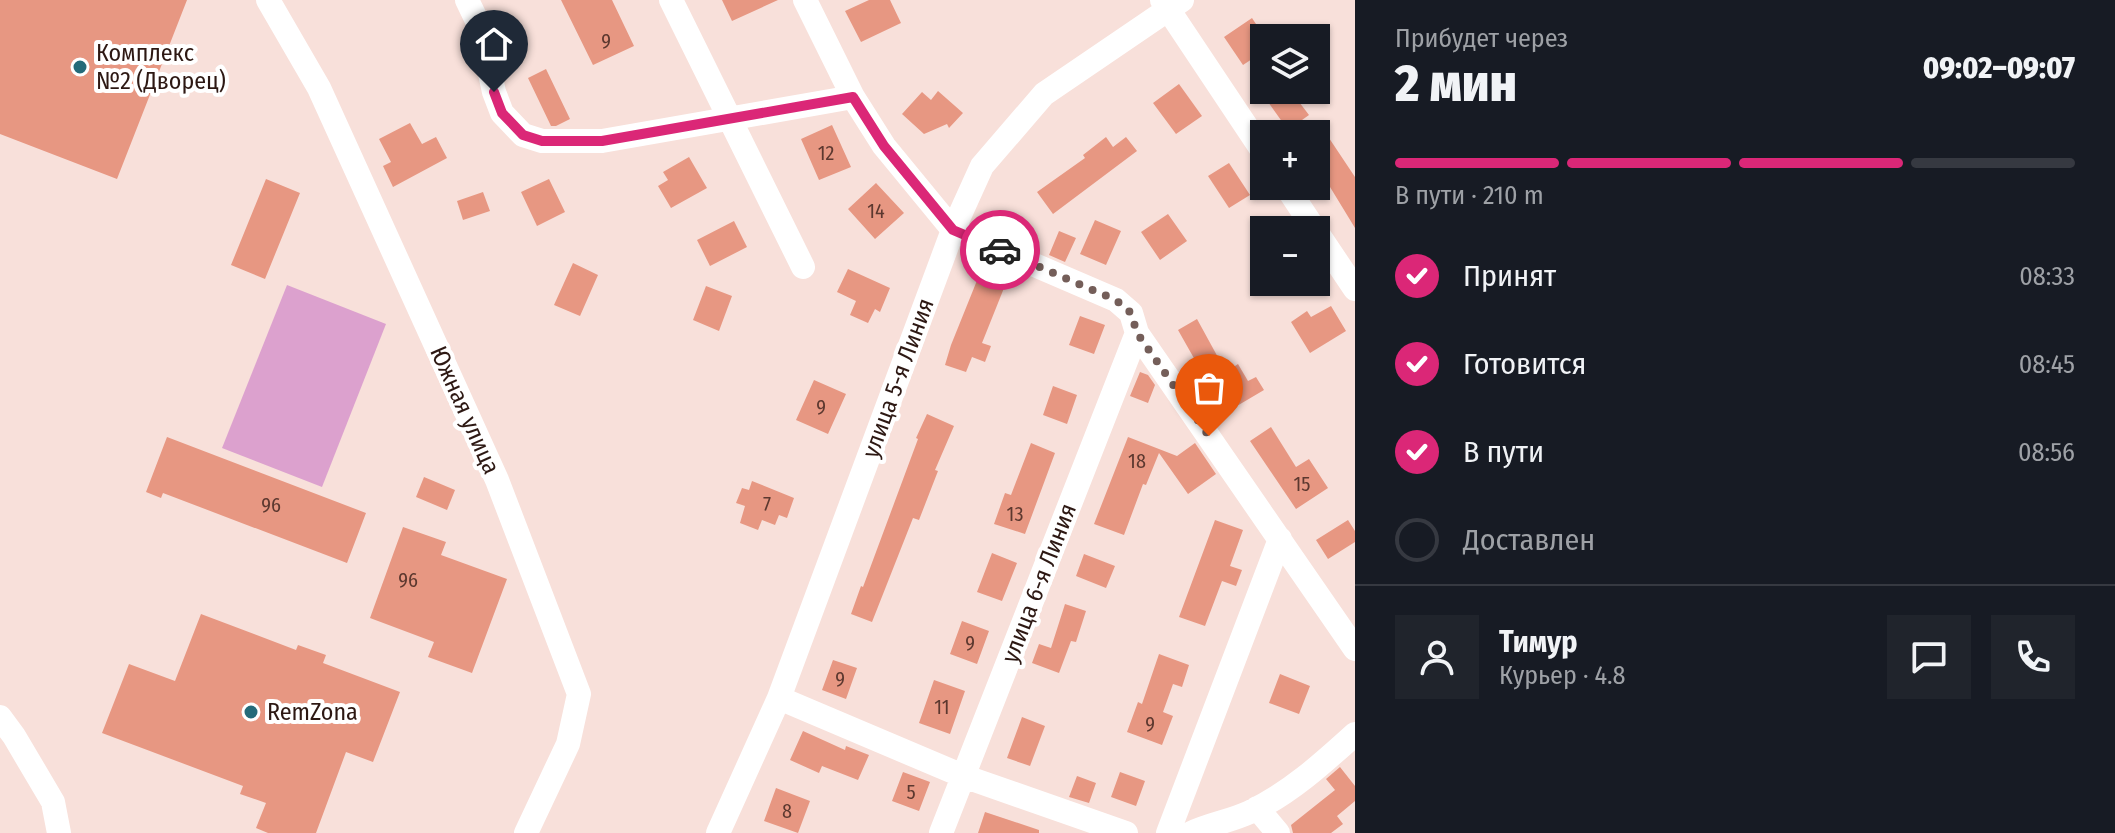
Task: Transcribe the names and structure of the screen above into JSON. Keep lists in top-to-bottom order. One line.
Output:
{"streets":{"street":["улица 5-я Линия","Южная улица","улица 6-я Линия"]},"places":["Комплекс №2 (Дворец)","RemZona"],"house_numbers":["9","12","14","9","18","15","7","96","13","96","9","9","11","9","5","8"],"page":{"heading":["2 мин","Прибудет через","09:02–09:07"],"panel":["Тимур","Курьер · 4.8"],"map_buttons":["+","−"],"bar":"В пути · 210 m","list":[["Принят","08:33"],["Готовится","08:45"],["В пути","08:56"],"Доставлен"]}}
